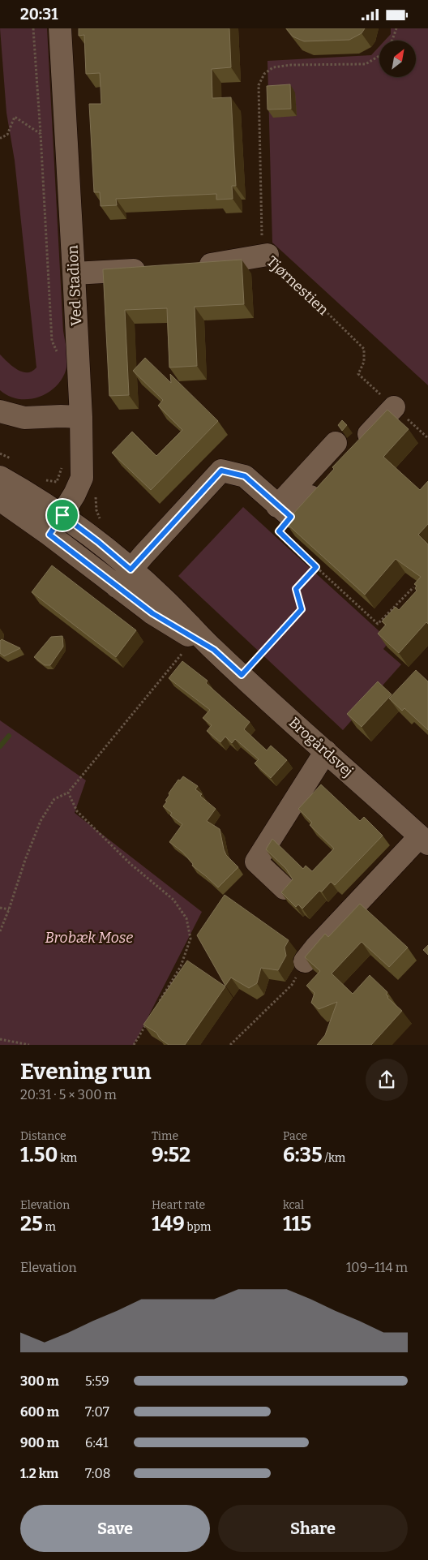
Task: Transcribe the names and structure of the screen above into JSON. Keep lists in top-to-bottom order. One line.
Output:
{"streets":{"street":["Ved Stadion","Tjørnestien","Brogårdsvej"]},"crossings":[["Ved Stadion","Brogårdsvej"]],"parks":["Brobæk Mose"],"north":"top right","page":{"status":"20:31","heading":["Evening run","20:31 · 5 × 300 m"],"stats":[["Distance","1.50 km"],["Time","9:52"],["Pace","6:35 /km"],["Elevation","25 m"],["Heart rate","149 bpm"],["kcal","115"]],"chart":["Elevation","109–114 m"],"list":[{"name":"300 m","note":"5:59"},{"name":"600 m","note":"7:07"},{"name":"900 m","note":"6:41"},{"name":"1.2 km","note":"7:08"}],"buttons":["Save","Share"]}}
